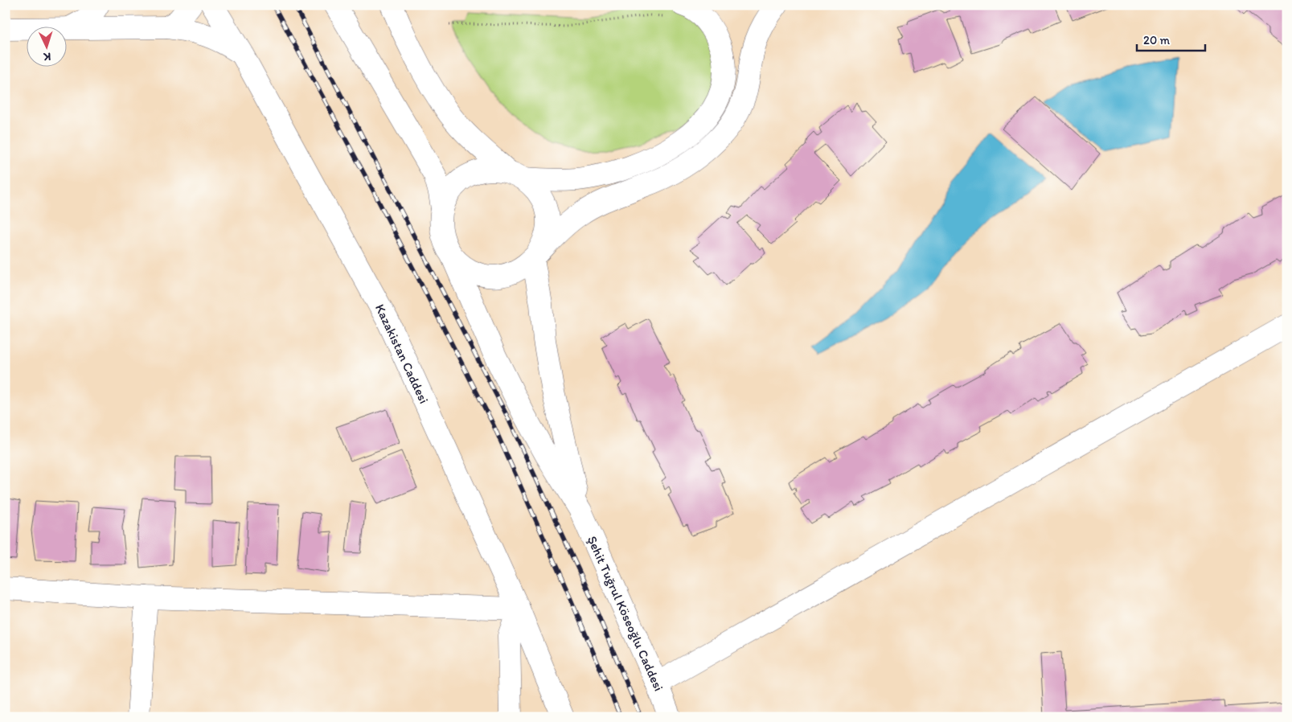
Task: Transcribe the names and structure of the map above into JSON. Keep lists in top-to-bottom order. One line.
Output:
{"streets":{"main road":["Kazakistan Caddesi","Şehit Tuğrul Köseoğlu Caddesi"]},"scale_bar":"20 m","north":"bottom"}
